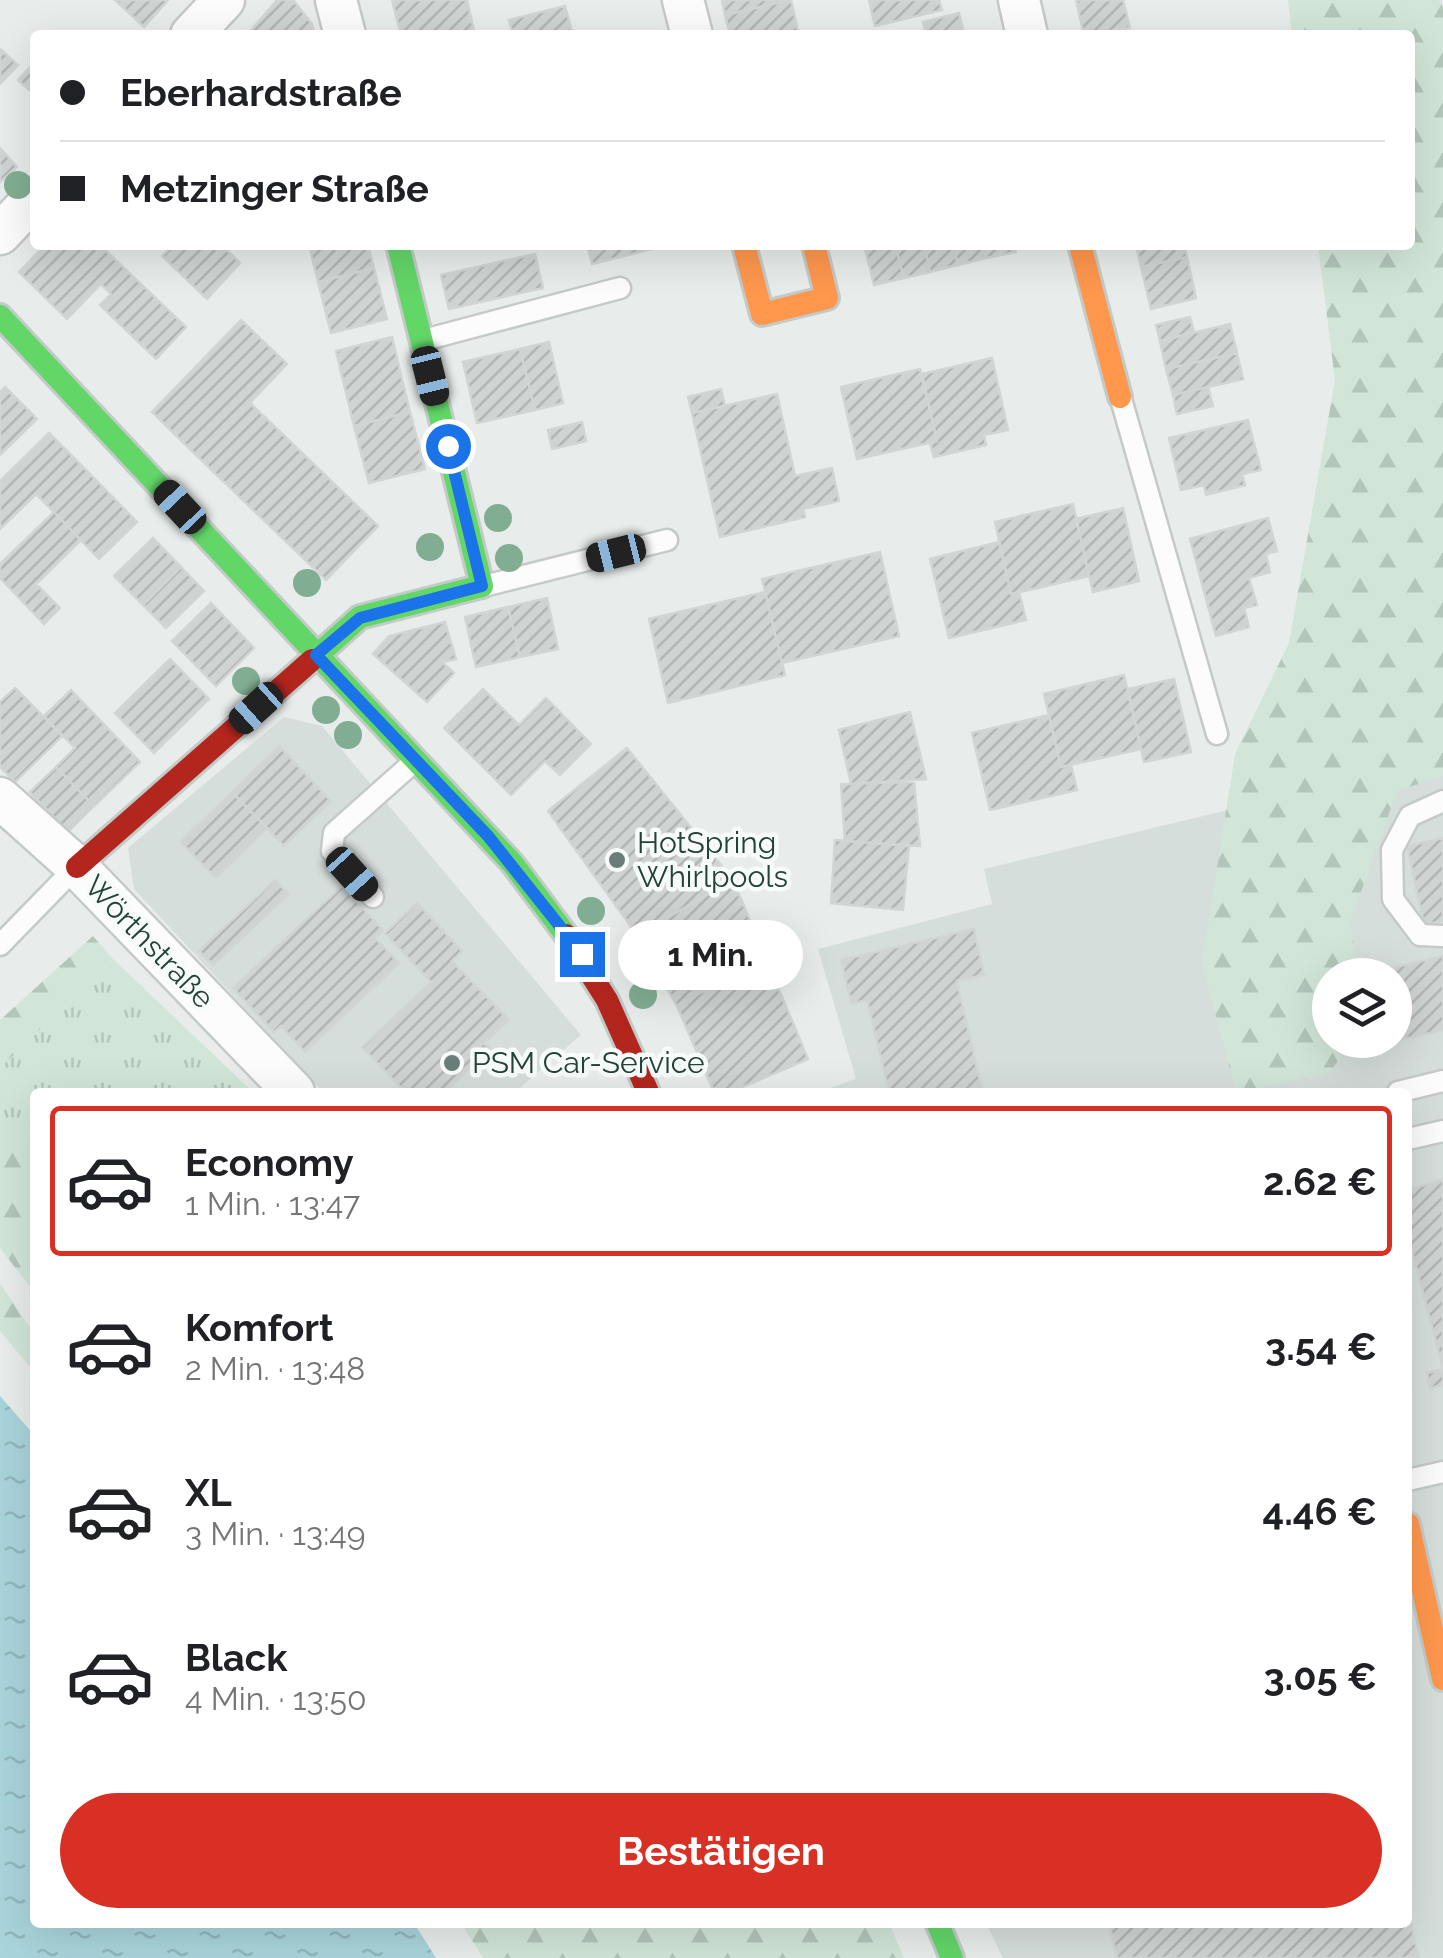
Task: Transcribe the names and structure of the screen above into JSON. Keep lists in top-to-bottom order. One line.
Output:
{"streets":{"street":["Wörthstraße"]},"places":["HotSpring Whirlpools","PSM Car-Service"],"page":{"banner":["Eberhardstraße","Metzinger Straße"],"bubble":"1 Min.","list":[{"name":"Economy","note":"1 Min. · 13:47","value":"2.62 €"},{"name":"Komfort","note":"2 Min. · 13:48","value":"3.54 €"},{"name":"XL","note":"3 Min. · 13:49","value":"4.46 €"},{"name":"Black","note":"4 Min. · 13:50","value":"3.05 €"}],"buttons":"Bestätigen"}}
